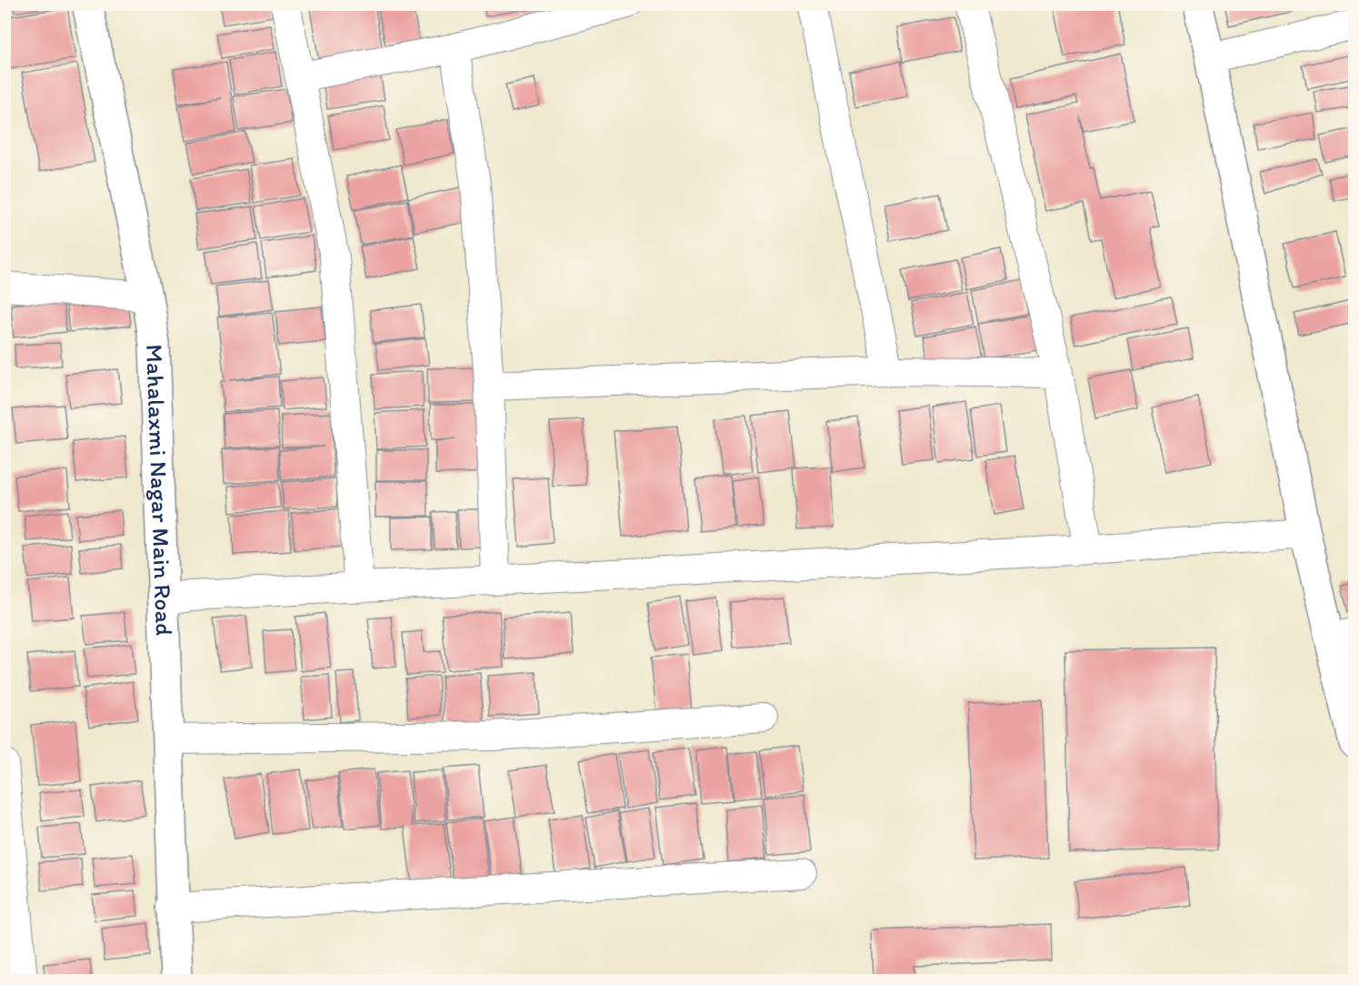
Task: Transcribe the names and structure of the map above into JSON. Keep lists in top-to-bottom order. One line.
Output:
{"streets":{"street":["Mahalaxmi Nagar Main Road"]}}
